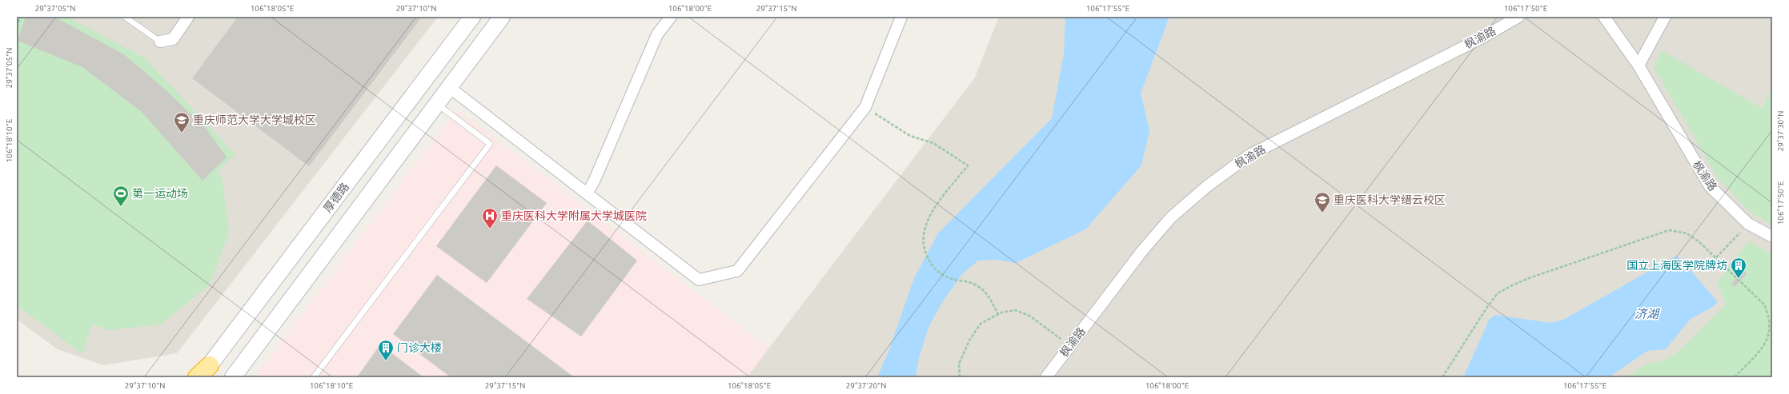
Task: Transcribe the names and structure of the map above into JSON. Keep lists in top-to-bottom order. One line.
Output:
{"streets":{"main road":["厚德路"],"street":["枫渝路"]},"water":["济湖"],"places":{"school or university":["重庆师范大学大学城校区","重庆医科大学缙云校区"],"sports":["第一运动场"],"hospital":["重庆医科大学附属大学城医院"],"building":["国立上海医学院牌坊","门诊大楼"]},"coordinates":["29°37'05\"N","106°18'05\"E","29°37'10\"N","106°18'00\"E","29°37'15\"N","106°17'55\"E","106°17'50\"E","29°37'30\"N","106°18'10\"E","29°37'20\"N"]}
